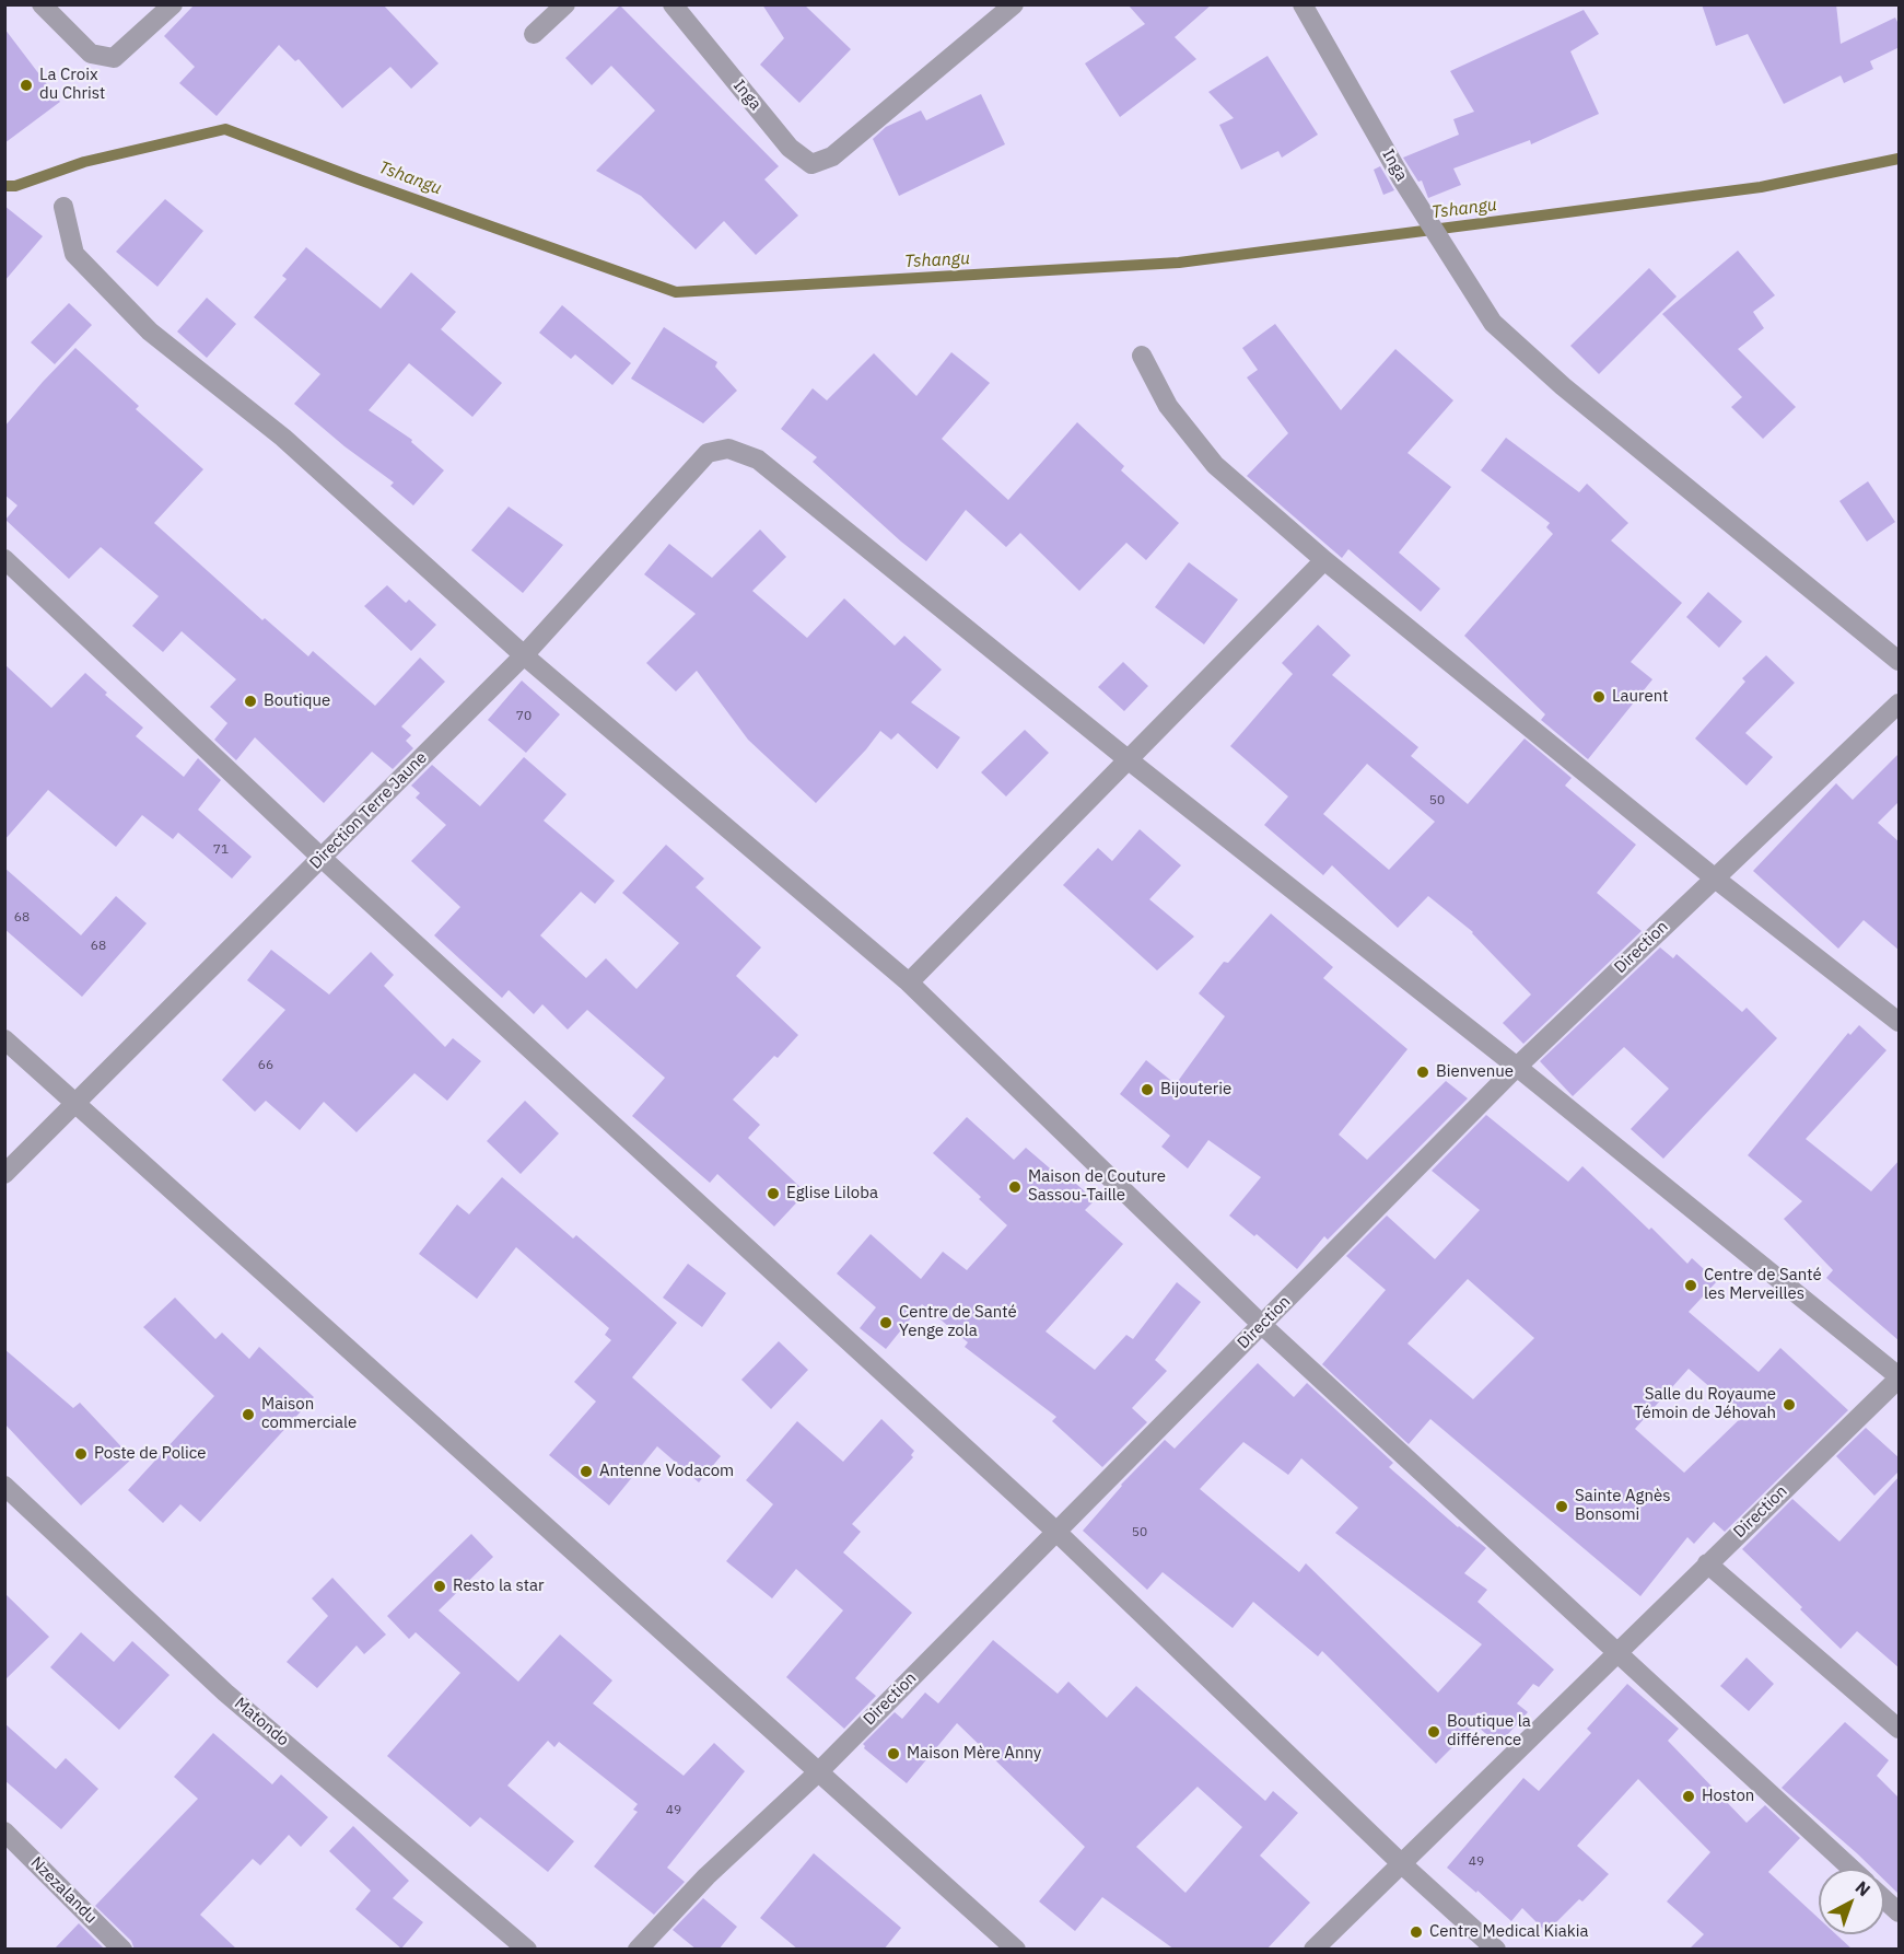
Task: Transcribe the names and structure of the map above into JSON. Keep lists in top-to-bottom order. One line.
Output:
{"streets":{"street":["Inga","Direction Terre Jaune","Direction","Matondo","Nzezalandu"]},"water":["Tshangu"],"places":["La Croix du Christ","Laurent","Boutique","Bienvenue","Bijouterie","Maison de Couture Sassou-Taille","Eglise Liloba","Centre de Santé les Merveilles","Centre de Santé Yenge zola","Salle du Royaume Témoin de Jéhovah","Maison commerciale","Poste de Police","Antenne Vodacom","Sainte Agnès Bonsomi","Resto la star","Boutique la différence","Maison Mère Anny","Hoston","Centre Medical Kiakia"],"house_numbers":["70","50","71","68","68","66","50","49","49"],"north":"top right"}
